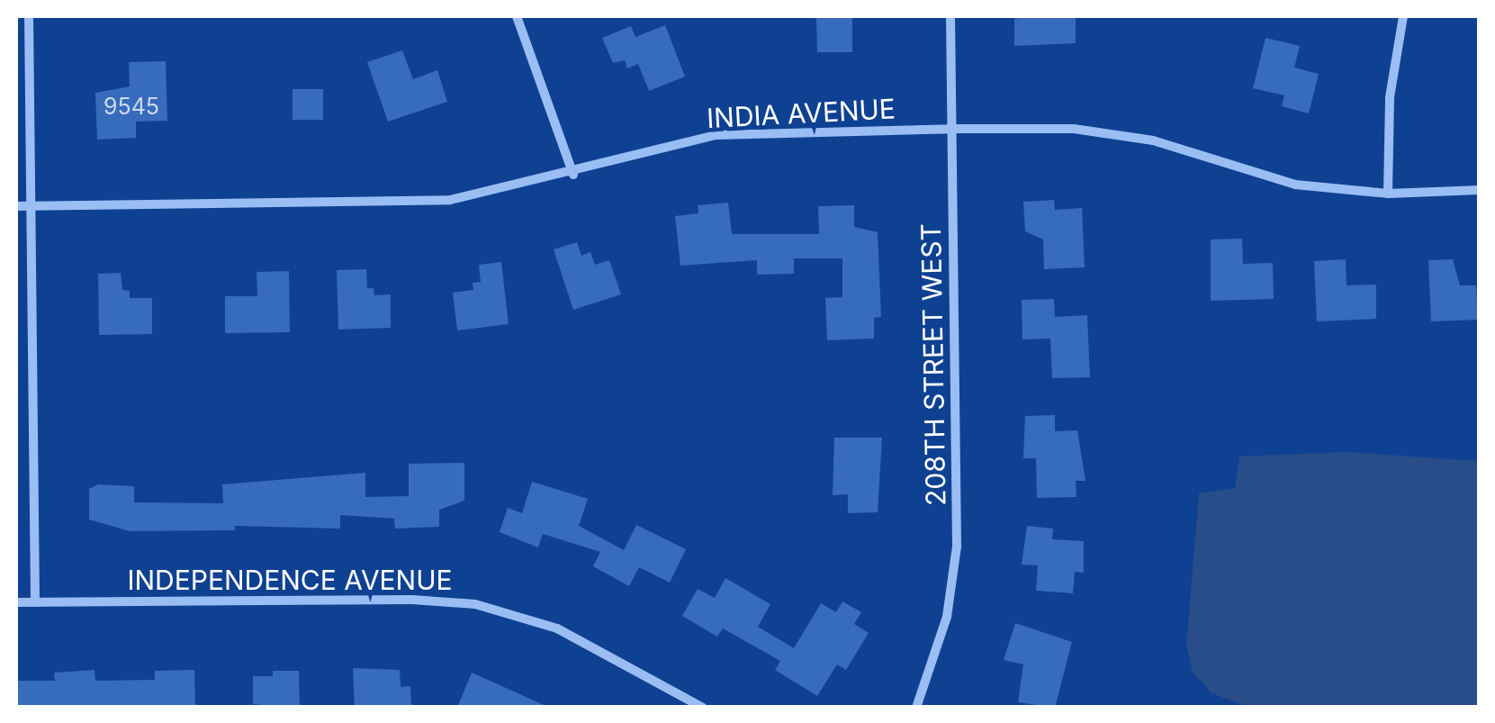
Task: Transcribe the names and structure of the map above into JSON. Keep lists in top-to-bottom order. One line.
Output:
{"streets":{"street":["INDIA AVENUE","208TH STREET WEST","INDEPENDENCE AVENUE"]},"crossings":[["INDIA AVENUE","208TH STREET WEST"]],"house_numbers":["9545"]}
